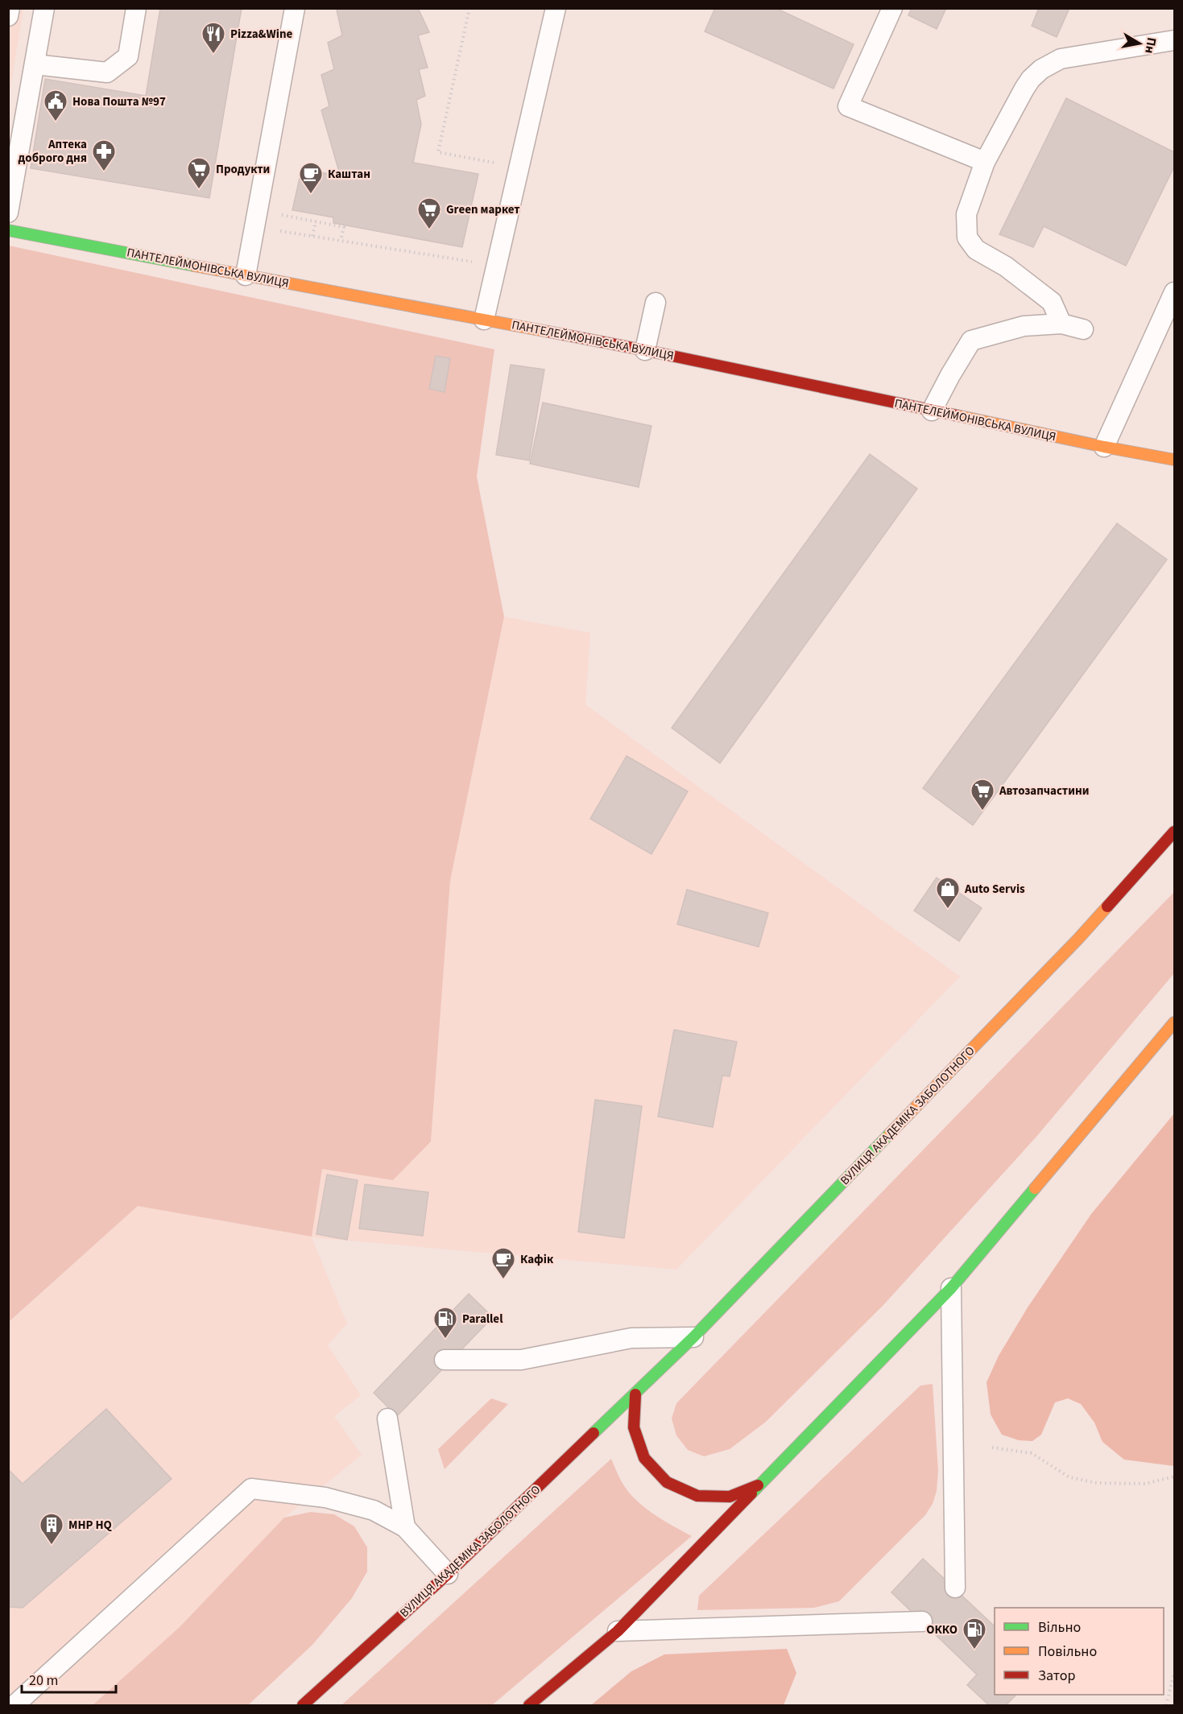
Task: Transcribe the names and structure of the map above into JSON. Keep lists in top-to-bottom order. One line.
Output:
{"streets":{"main road":["ПАНТЕЛЕЙМОНІВСЬКА ВУЛИЦЯ","ВУЛИЦЯ АКАДЕМІКА ЗАБОЛОТНОГО"]},"places":{"restaurant":["Pizza&Wine"],"public building":["Нова Пошта №97"],"pharmacy":["Аптека доброго дня"],"supermarket":["Продукти","Green маркет","Автозапчастини"],"cafe":["Каштан","Кафік"],"shop":["Auto Servis"],"fuel station":["Parallel","ОККО"],"building":["MHP HQ"]},"legend":["Вільно","Повільно","Затор"],"scale_bar":"20 m","north":"right"}
